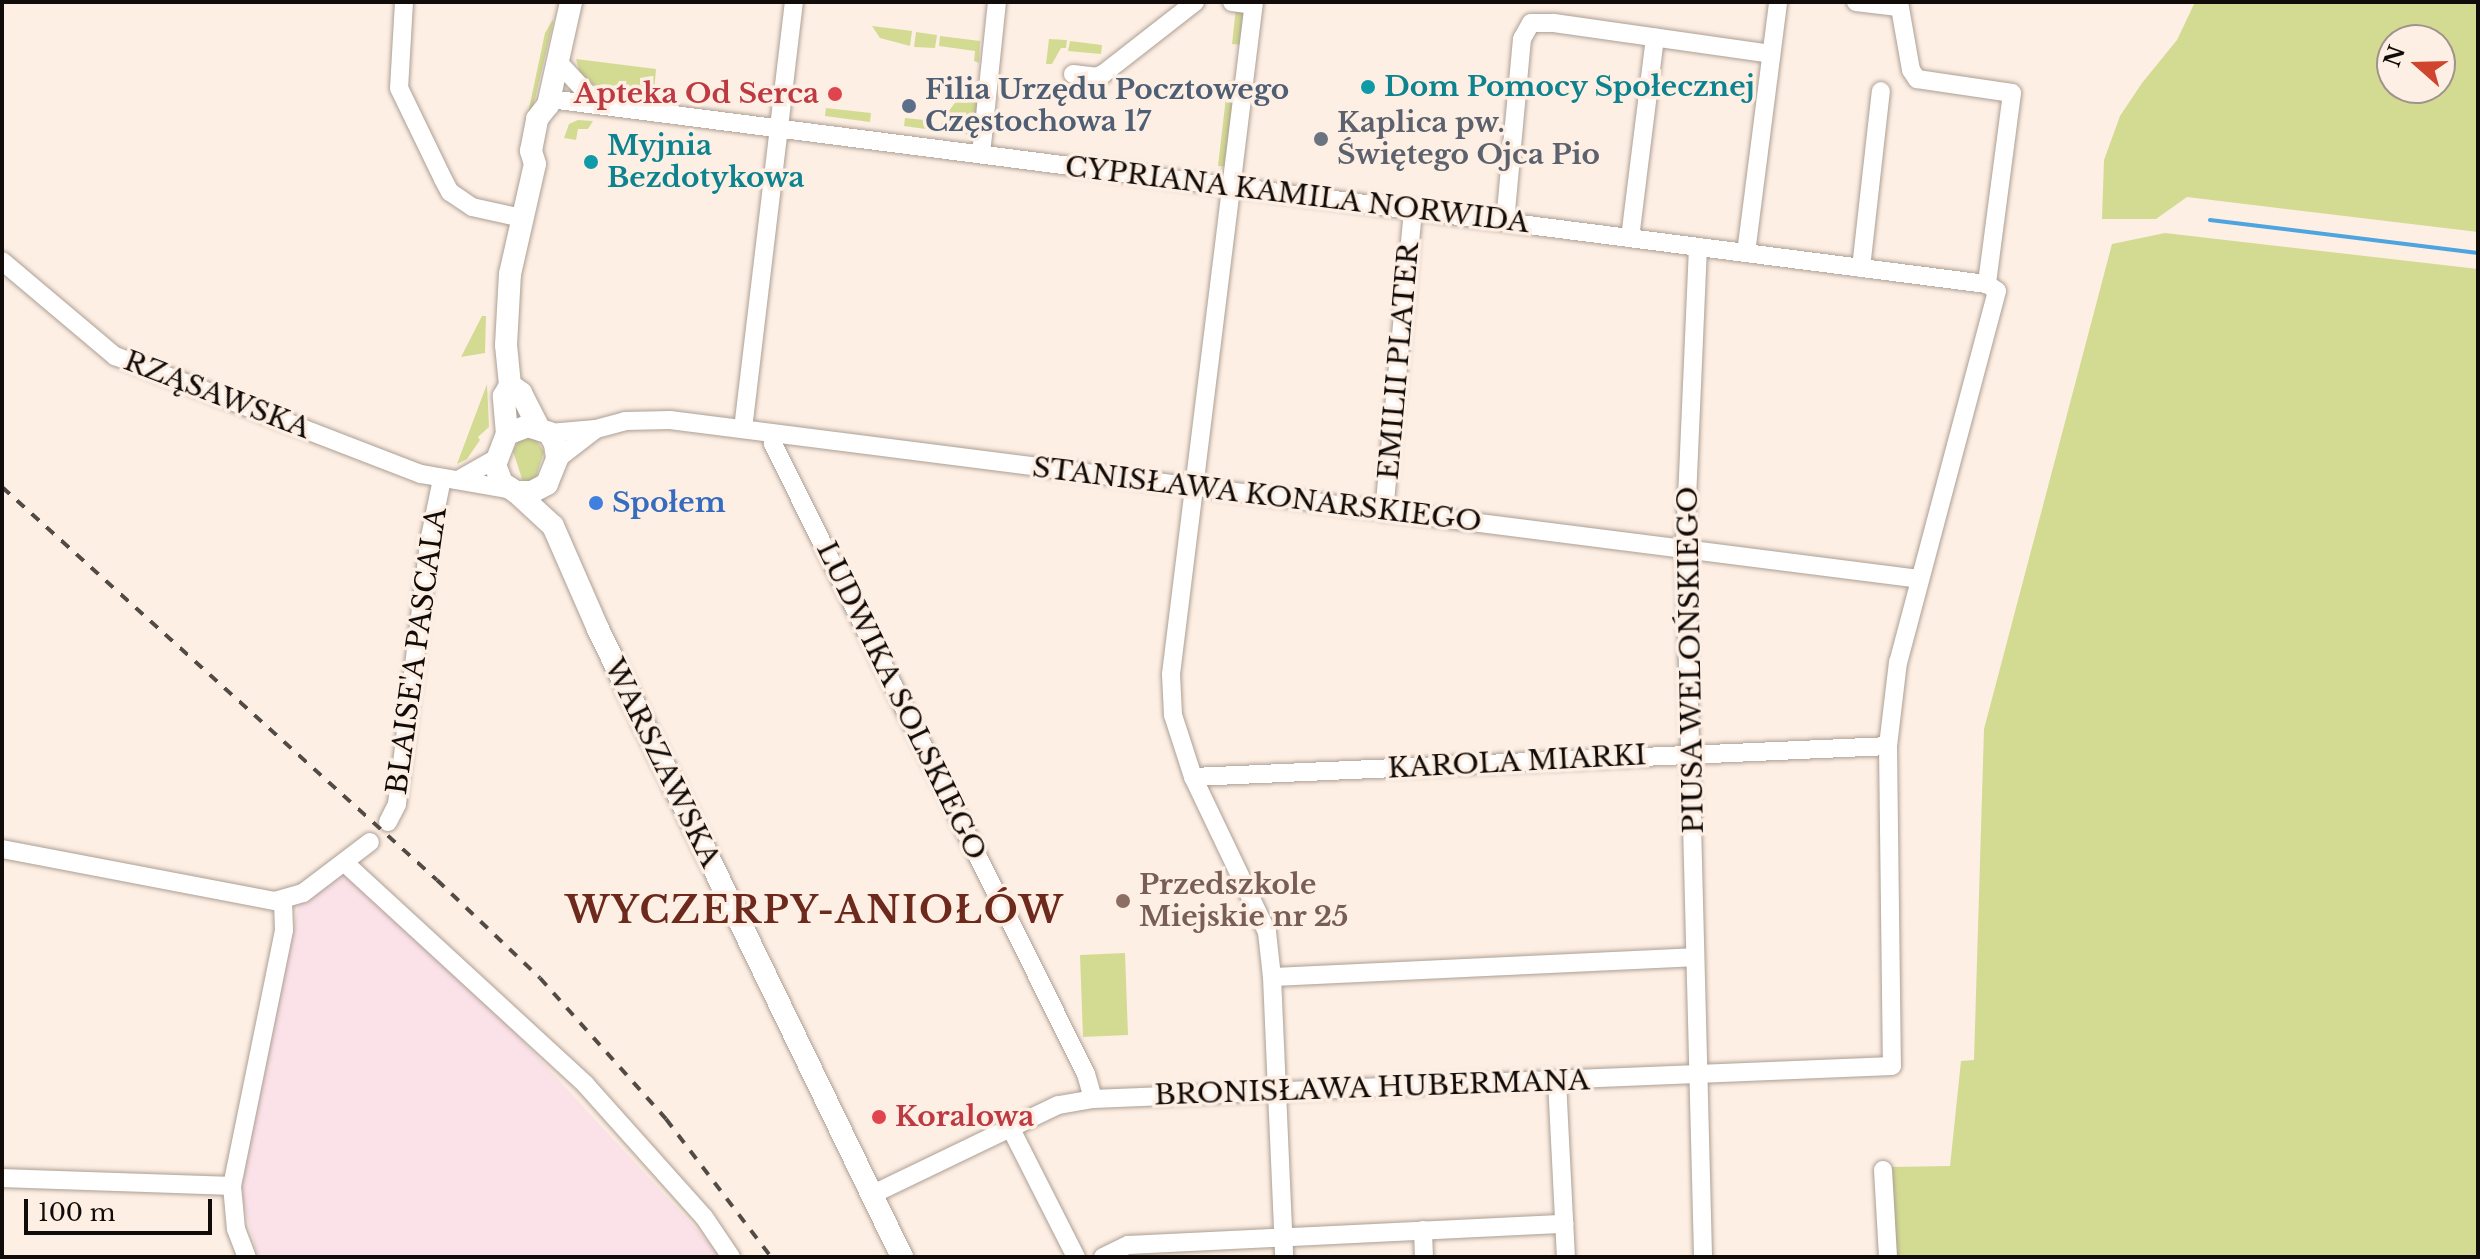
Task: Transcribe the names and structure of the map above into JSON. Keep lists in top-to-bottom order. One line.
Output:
{"streets":{"main road":["WARSZAWSKA"],"street":["CYPRIANA KAMILA NORWIDA","EMILII PLATER","RZĄSAWSKA","STANISŁAWA KONARSKIEGO","BLAISE'A PASCALA","PIUSA WELOŃSKIEGO","LUDWIKA SOLSKIEGO","KAROLA MIARKI","BRONISŁAWA HUBERMANA"]},"crossings":[["CYPRIANA KAMILA NORWIDA","EMILII PLATER"],["CYPRIANA KAMILA NORWIDA","PIUSA WELOŃSKIEGO"],["EMILII PLATER","STANISŁAWA KONARSKIEGO"],["RZĄSAWSKA","STANISŁAWA KONARSKIEGO"],["RZĄSAWSKA","BLAISE'A PASCALA"],["RZĄSAWSKA","WARSZAWSKA"],["STANISŁAWA KONARSKIEGO","PIUSA WELOŃSKIEGO"],["STANISŁAWA KONARSKIEGO","LUDWIKA SOLSKIEGO"],["STANISŁAWA KONARSKIEGO","WARSZAWSKA"],["PIUSA WELOŃSKIEGO","KAROLA MIARKI"],["PIUSA WELOŃSKIEGO","BRONISŁAWA HUBERMANA"],["LUDWIKA SOLSKIEGO","BRONISŁAWA HUBERMANA"],["KAROLA MIARKI","BRONISŁAWA HUBERMANA"],["WARSZAWSKA","BRONISŁAWA HUBERMANA"]],"districts":["WYCZERPY-ANIOŁÓW"],"places":["Dom Pomocy Społecznej","Apteka Od Serca","Filia Urzędu Pocztowego Częstochowa 17","Kaplica pw. Świętego Ojca Pio","Myjnia Bezdotykowa","Społem","Przedszkole Miejskie nr 25","Koralowa"],"scale_bar":"100 m","north":"left"}
